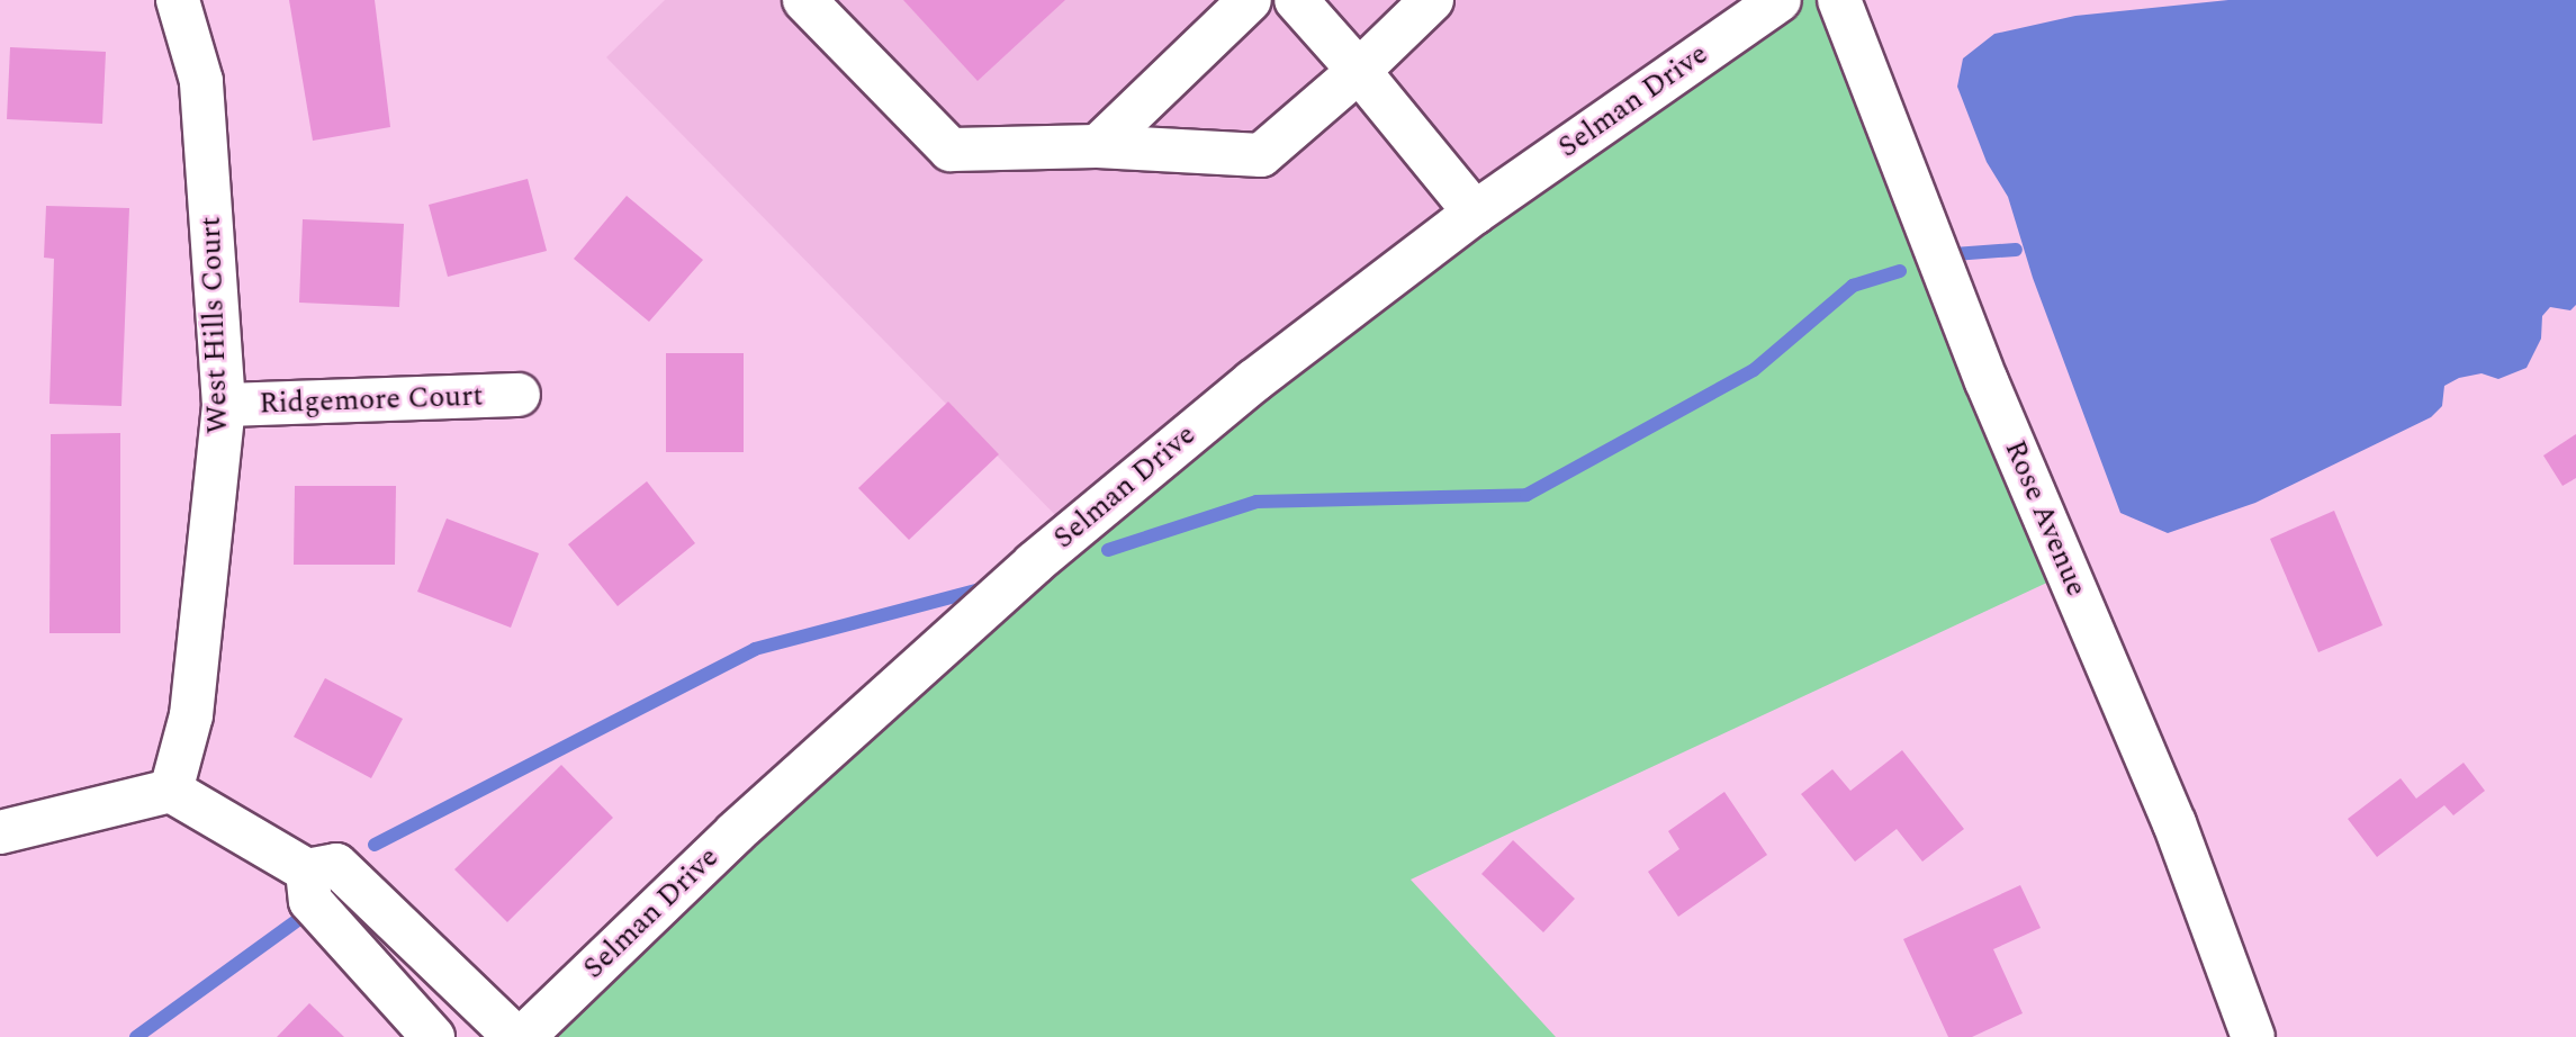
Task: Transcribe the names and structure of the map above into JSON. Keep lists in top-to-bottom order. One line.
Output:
{"streets":{"street":["Selman Drive","West Hills Court","Ridgemore Court","Rose Avenue"]},"crossings":[["West Hills Court","Ridgemore Court"]]}
